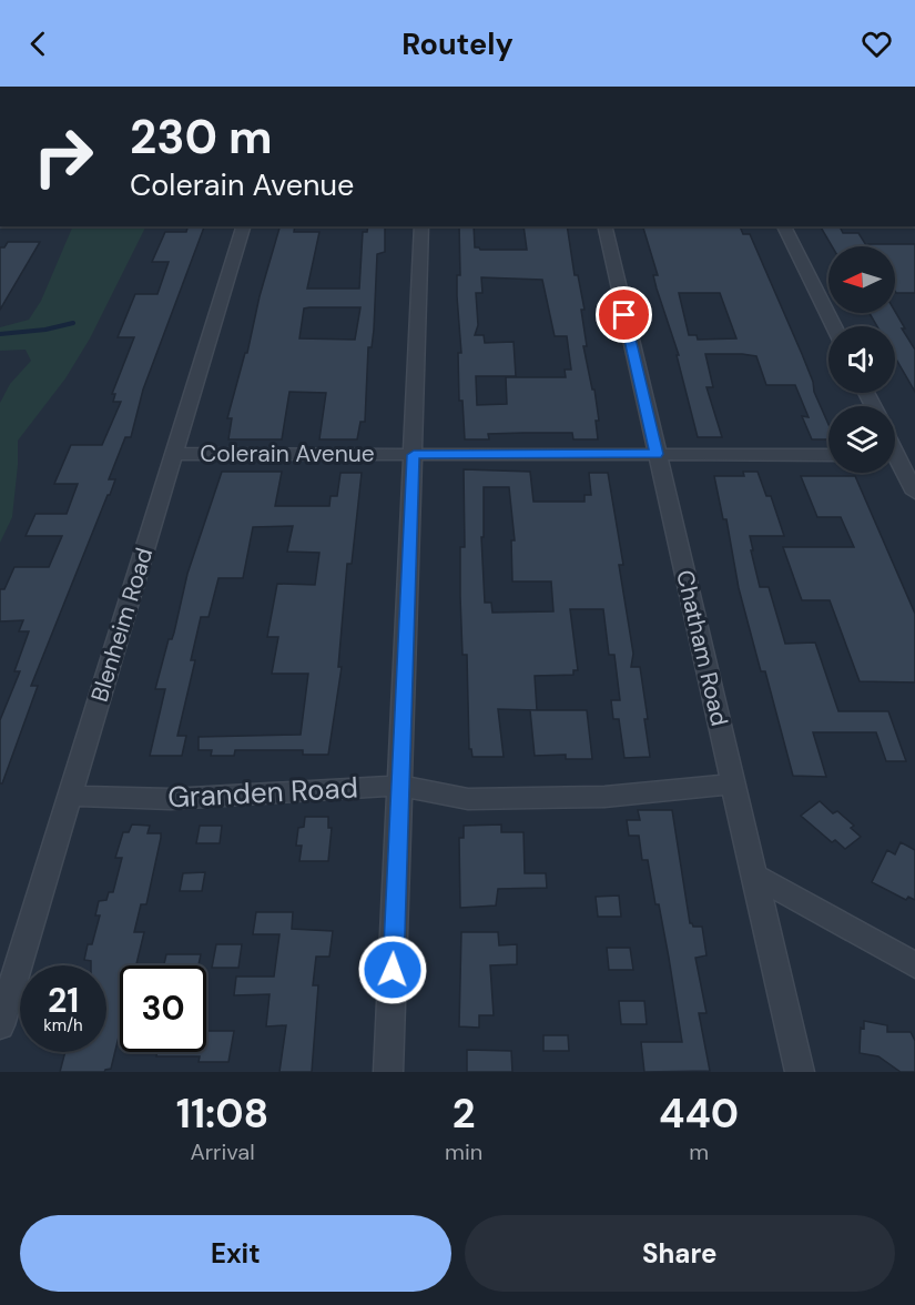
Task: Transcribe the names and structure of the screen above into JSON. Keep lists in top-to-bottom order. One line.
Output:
{"streets":{"street":["Colerain Avenue","Blenheim Road","Chatham Road","Granden Road"]},"crossings":[["Colerain Avenue","Blenheim Road"],["Colerain Avenue","Chatham Road"],["Blenheim Road","Granden Road"],["Chatham Road","Granden Road"]],"north":"left","page":{"header":"Routely","turn":["230 m","Colerain Avenue"],"speed":"21 km/h","limit":"30","eta":["11:08","Arrival","2","min","440","m"],"buttons":["Exit","Share"]}}
